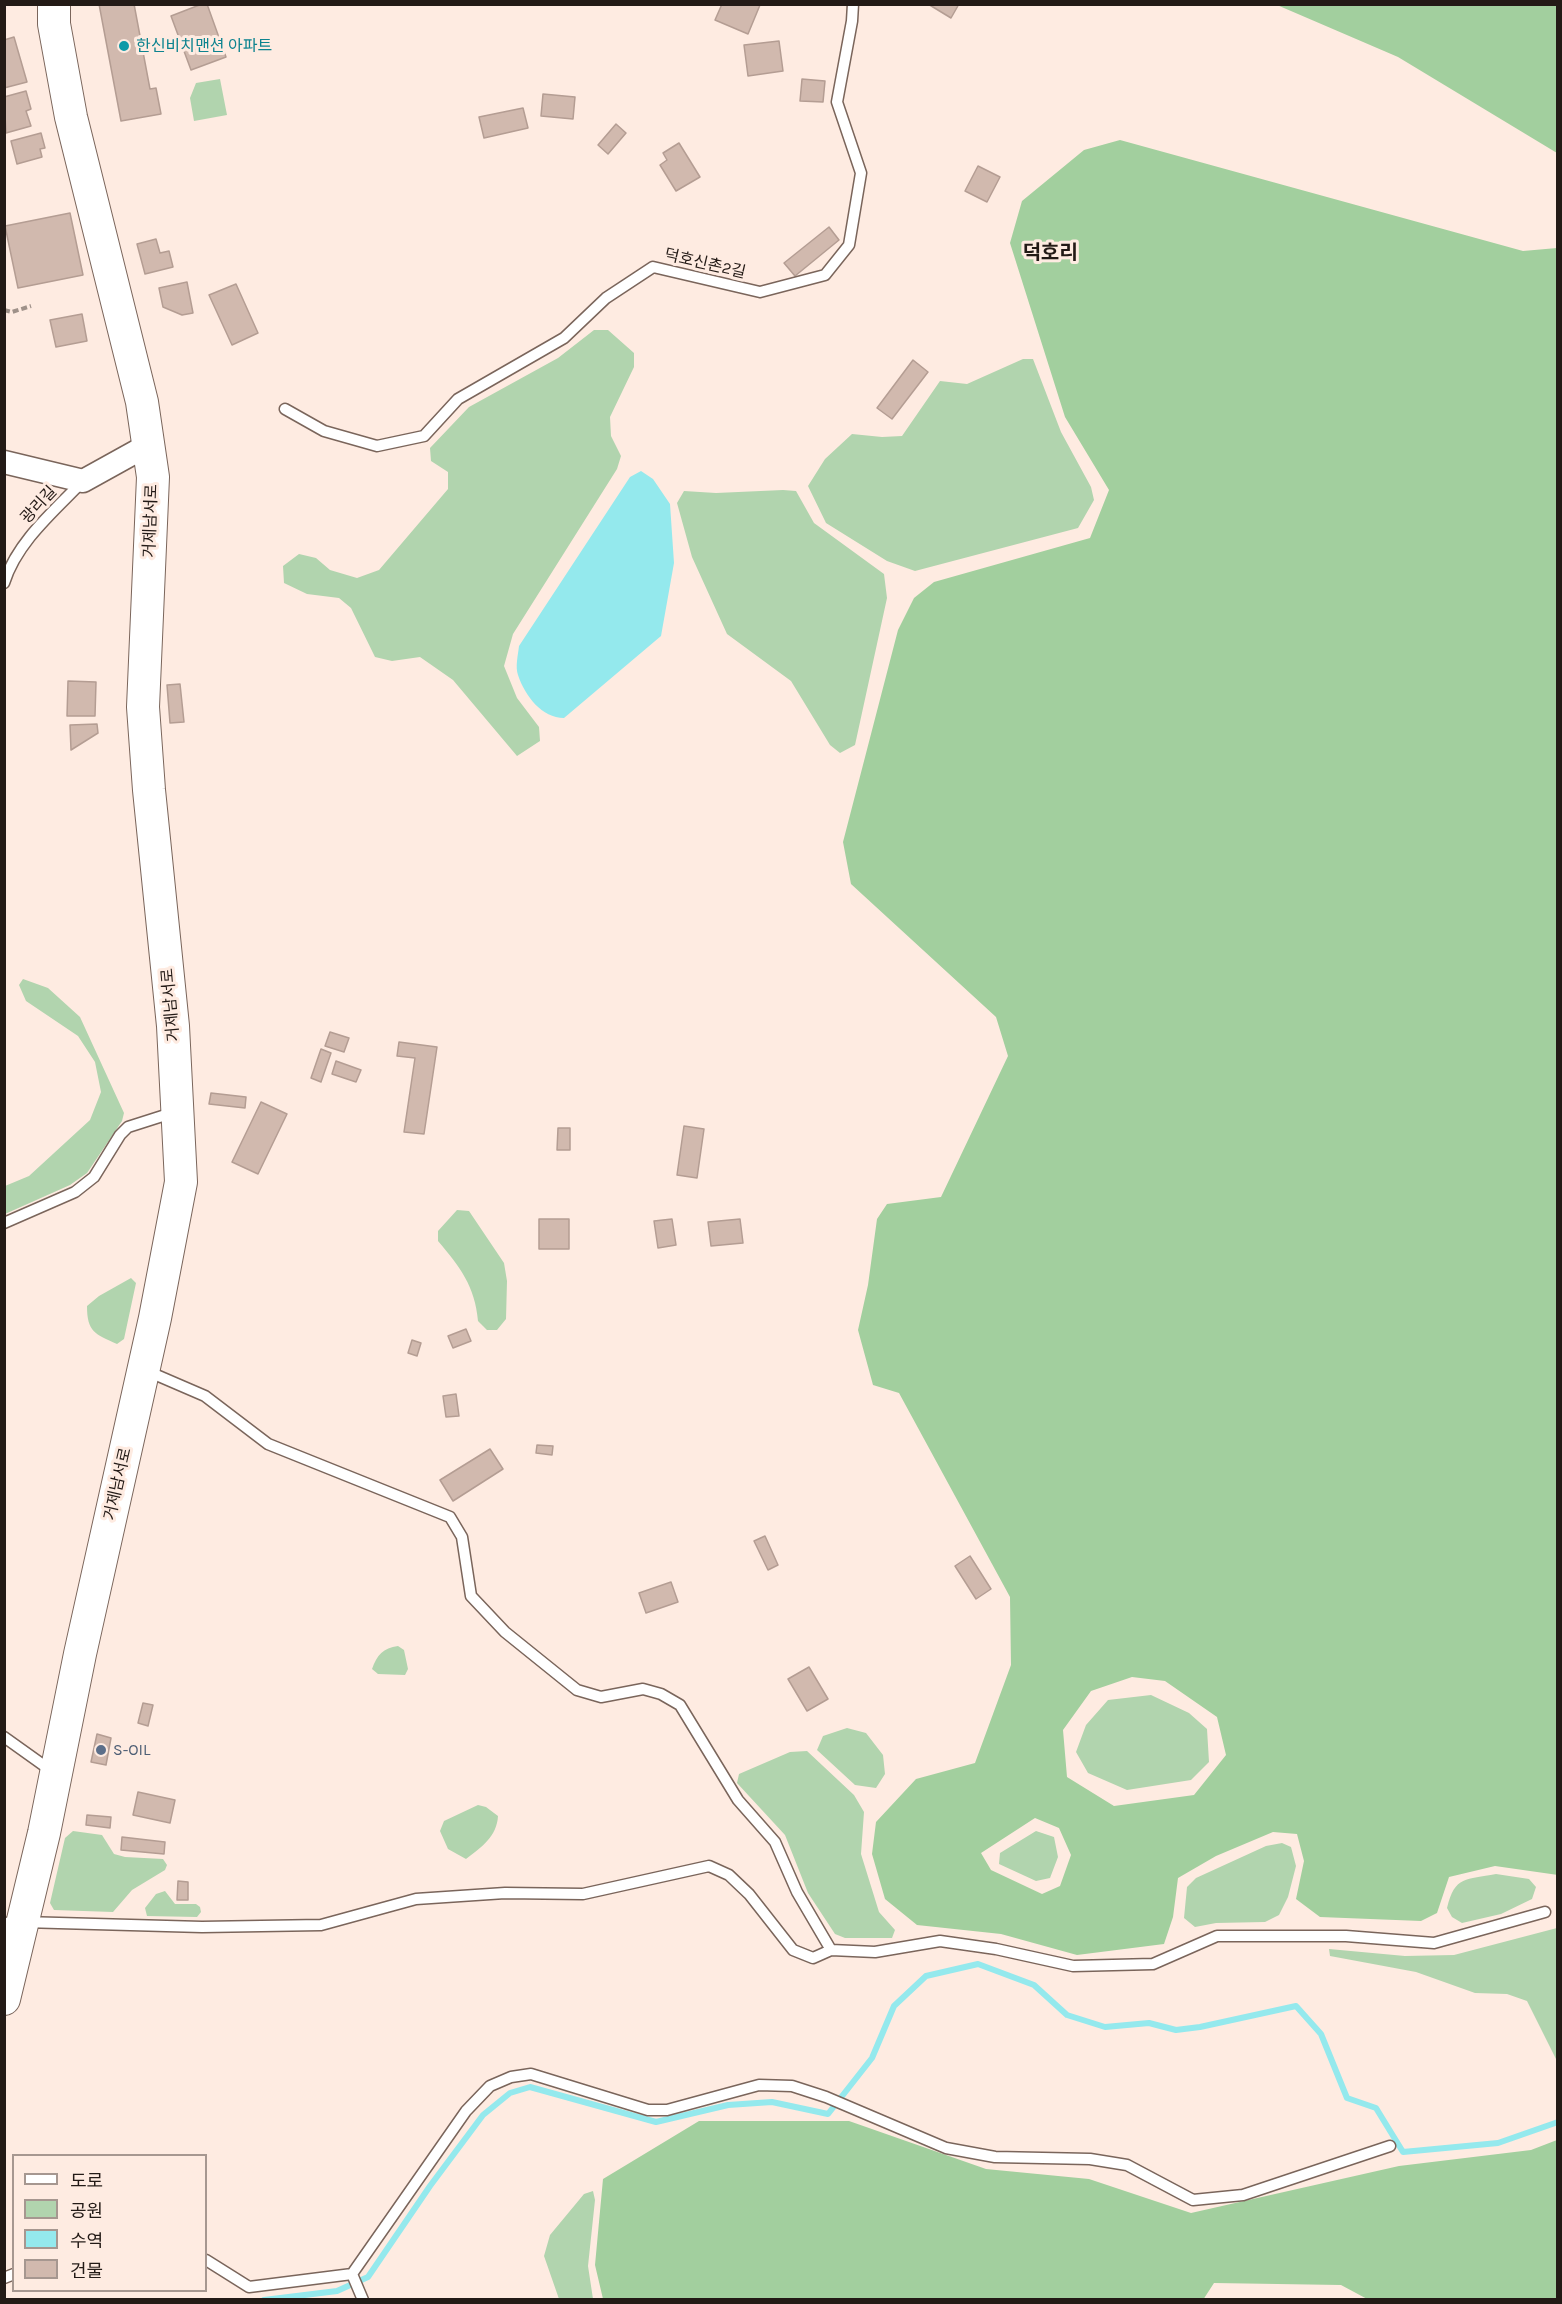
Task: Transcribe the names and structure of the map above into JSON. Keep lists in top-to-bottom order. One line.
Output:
{"streets":{"main road":["거제남서로"],"lane":["덕호신촌2길","광리길"]},"districts":["덕호리"],"places":["한신비치맨션 아파트","S-OIL"],"legend":["도로","공원","수역","건물"]}
